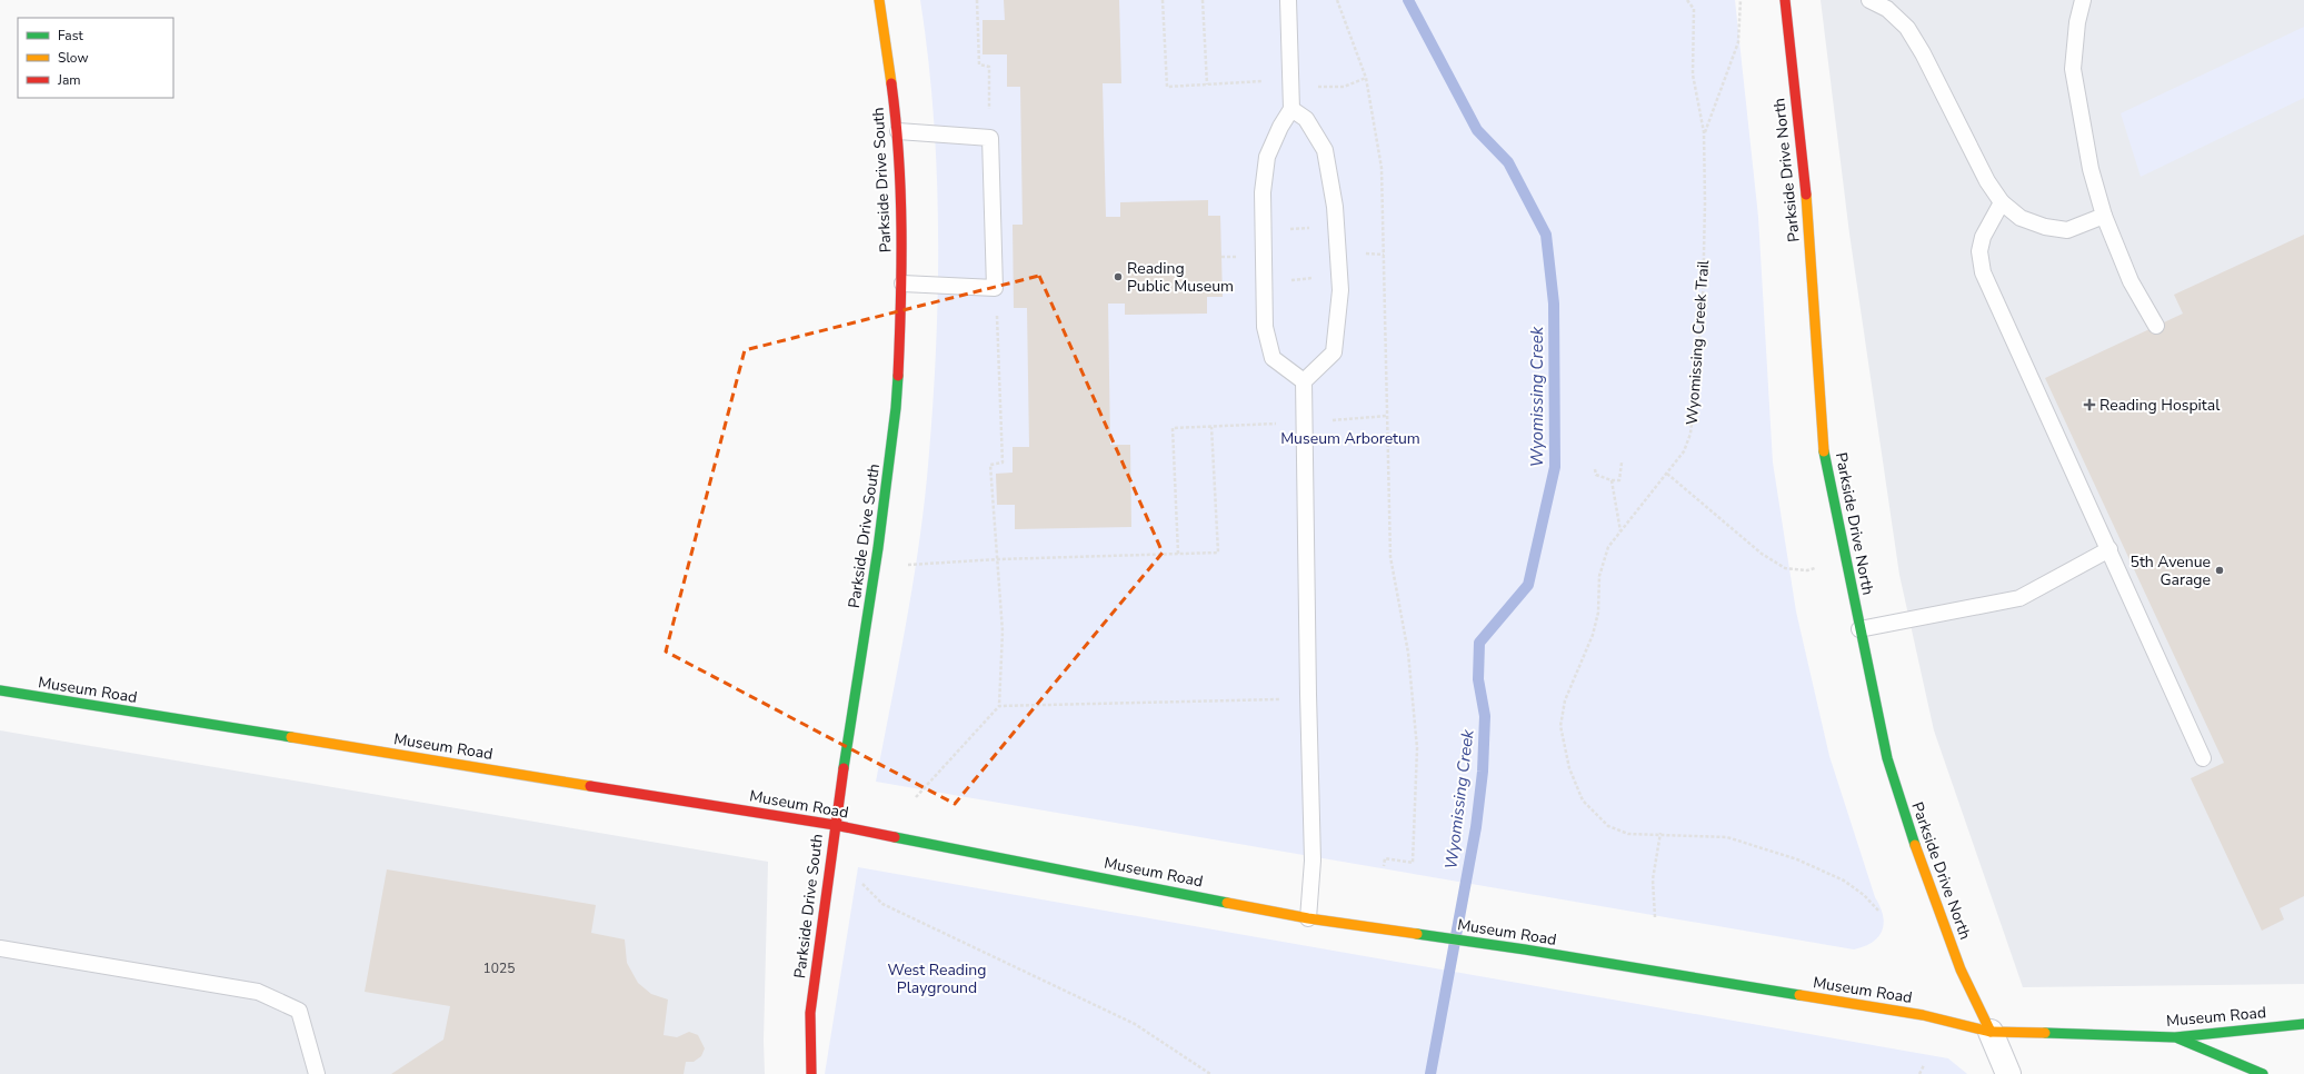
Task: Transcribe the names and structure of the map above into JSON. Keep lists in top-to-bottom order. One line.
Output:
{"streets":{"main road":["Parkside Drive North","Parkside Drive South","Museum Road"],"path":["Wyomissing Creek Trail"]},"crossings":[["Parkside Drive North","Museum Road"],["Parkside Drive South","Museum Road"]],"water":["Wyomissing Creek"],"parks":["Museum Arboretum","West Reading Playground"],"places":{"other":["Reading Public Museum","5th Avenue Garage"],"health":["Reading Hospital"]},"house_numbers":["1025"],"legend":["Fast","Slow","Jam"]}
